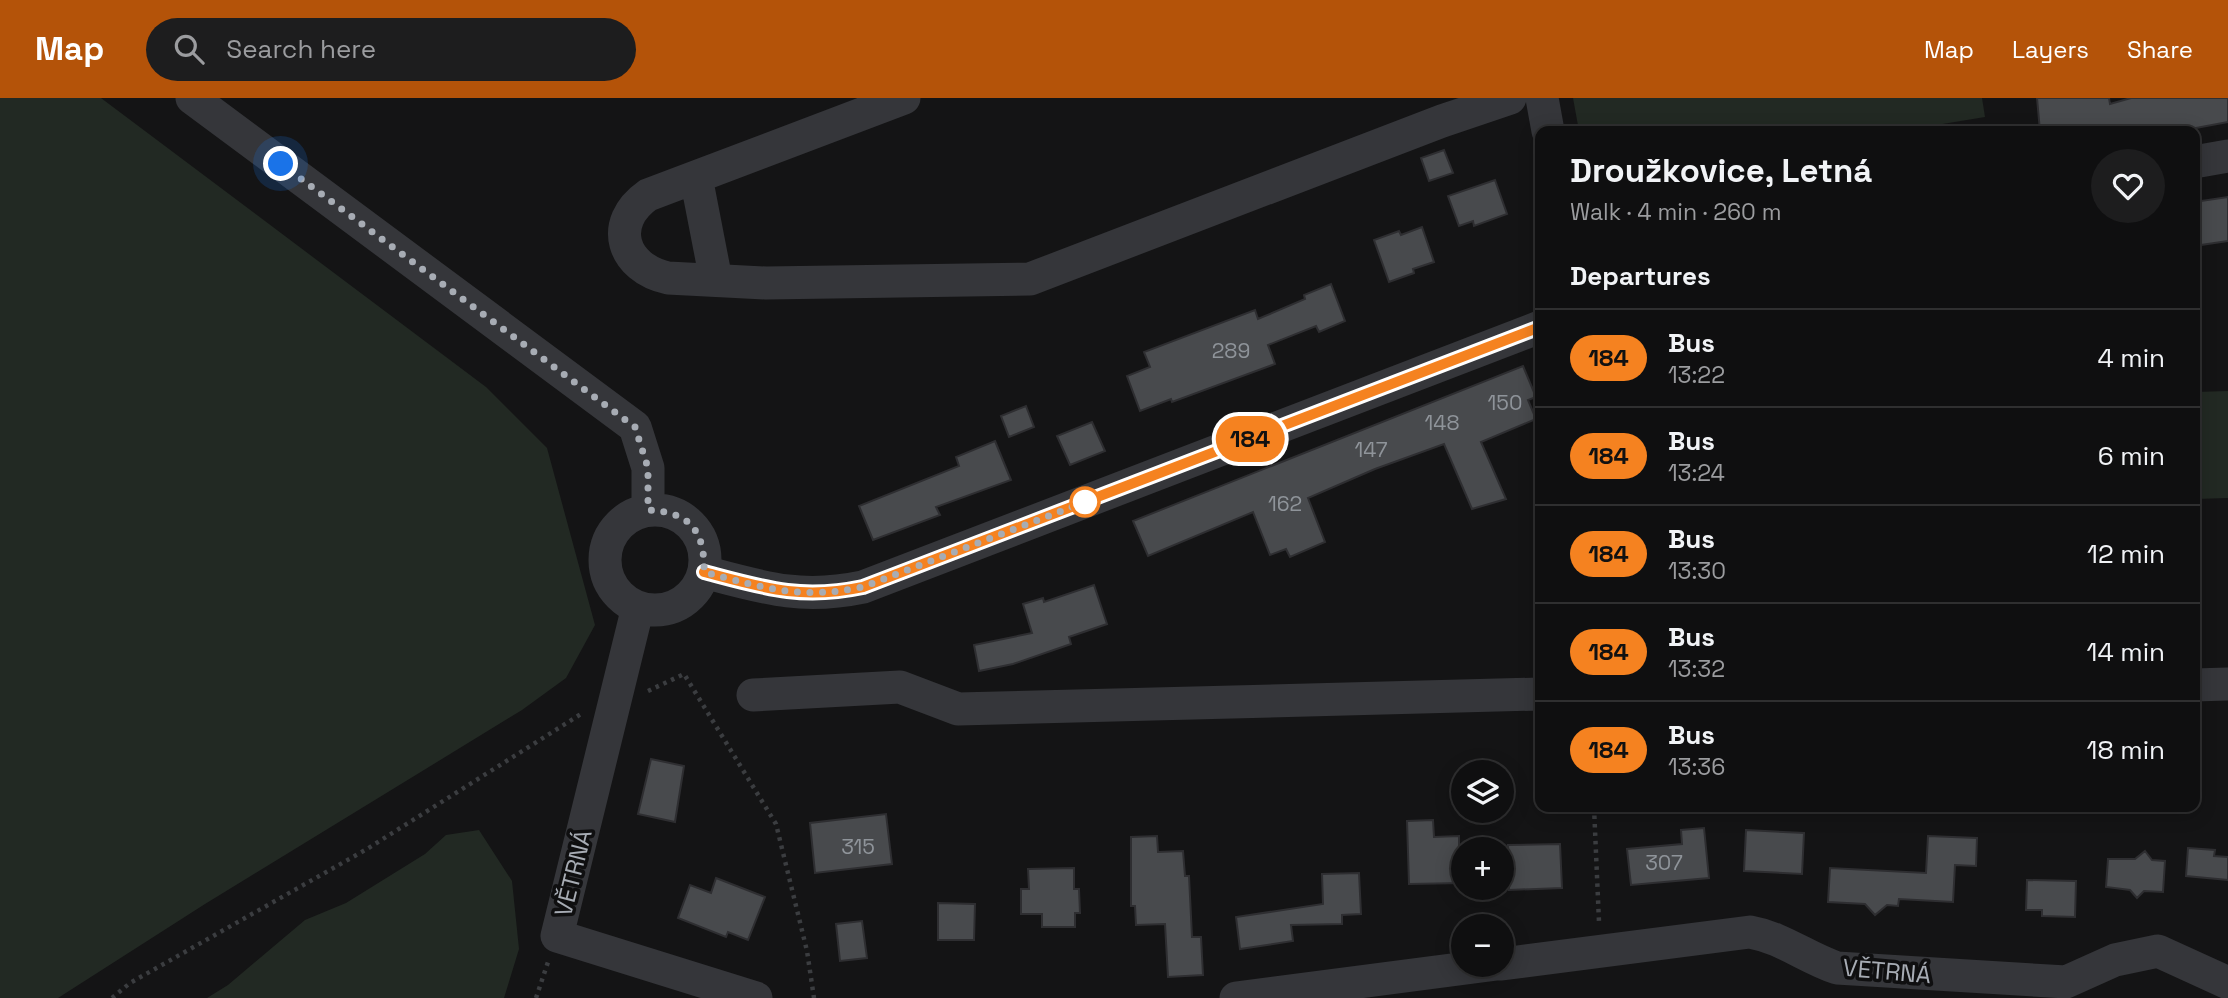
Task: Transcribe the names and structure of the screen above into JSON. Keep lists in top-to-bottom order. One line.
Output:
{"streets":{"street":["VĚTRNÁ"]},"lines":["bus line 184"],"house_numbers":["289","150","148","147","162","315","307"],"page":{"header":"Map","search":"Search here","nav":["Map","Layers","Share"],"on_map":"184","heading":[["Droužkovice, Letná","Walk · 4 min · 260 m"],"Departures"],"list":[{"mark":"184","name":"Bus","note":"13:22","value":"4 min"},{"mark":"184","name":"Bus","note":"13:24","value":"6 min"},{"mark":"184","name":"Bus","note":"13:30","value":"12 min"},{"mark":"184","name":"Bus","note":"13:32","value":"14 min"},{"mark":"184","name":"Bus","note":"13:36","value":"18 min"}],"map_buttons":["+","−"]}}
